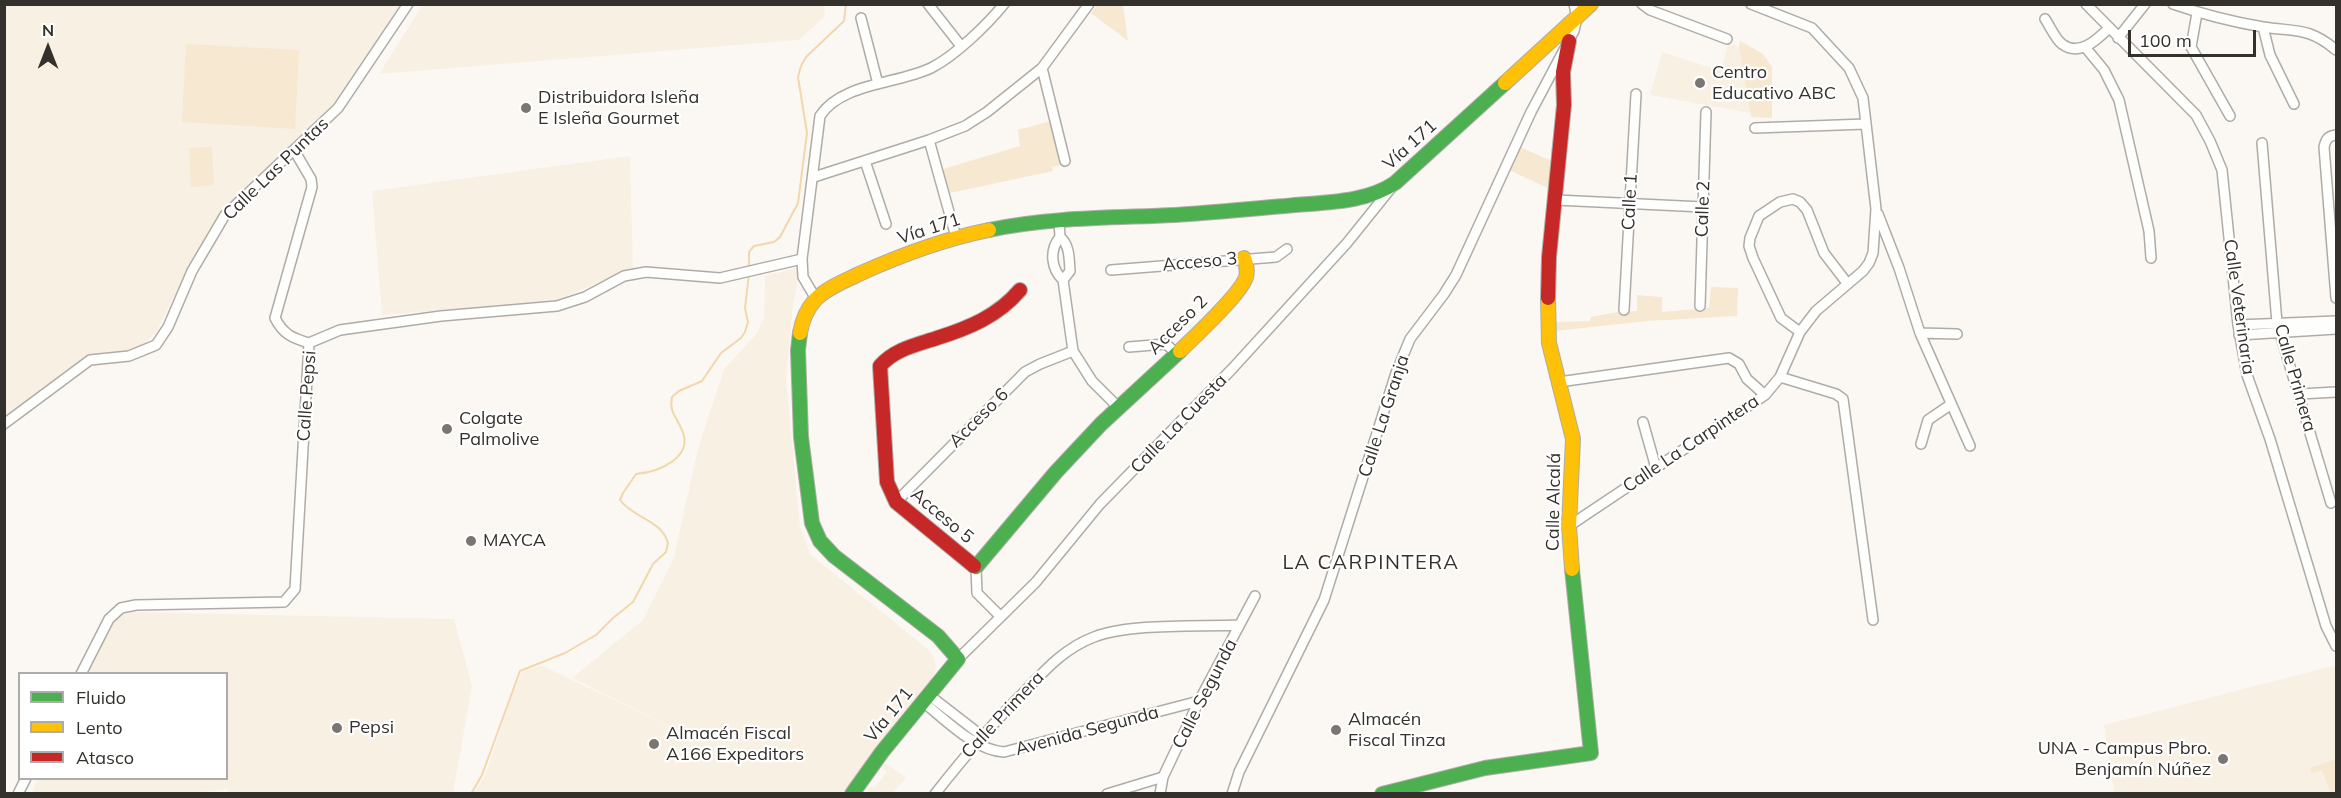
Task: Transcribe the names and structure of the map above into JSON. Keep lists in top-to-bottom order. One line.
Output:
{"streets":{"street":["Vía 171","Calle Las Puntas","Calle 1","Calle 2","Acceso 3","Calle Veterinaria","Acceso 2","Calle Primera","Calle Pepsi","Calle La Granja","Acceso 6","Calle La Cuesta","Calle La Carpintera","Calle Alcalá","Acceso 5","Calle Segunda","Avenida Segunda"]},"crossings":[["Vía 171","Calle La Granja"],["Vía 171","Calle La Cuesta"],["Acceso 3","Acceso 2"],["Acceso 2","Acceso 5"],["Calle Primera","Calle Segunda"],["Calle Primera","Avenida Segunda"],["Calle La Granja","Calle Alcalá"],["Acceso 6","Acceso 5"],["Calle La Carpintera","Calle Alcalá"],["Calle Segunda","Avenida Segunda"]],"districts":["LA CARPINTERA"],"places":["Centro Educativo ABC","Distribuidora Isleña E Isleña Gourmet","Colgate Palmolive","MAYCA","Pepsi","Almacén Fiscal Tinza","Almacén Fiscal A166 Expeditors","UNA - Campus Pbro. Benjamín Núñez"],"legend":["Fluido","Lento","Atasco"],"scale_bar":"100 m","north":"top"}
